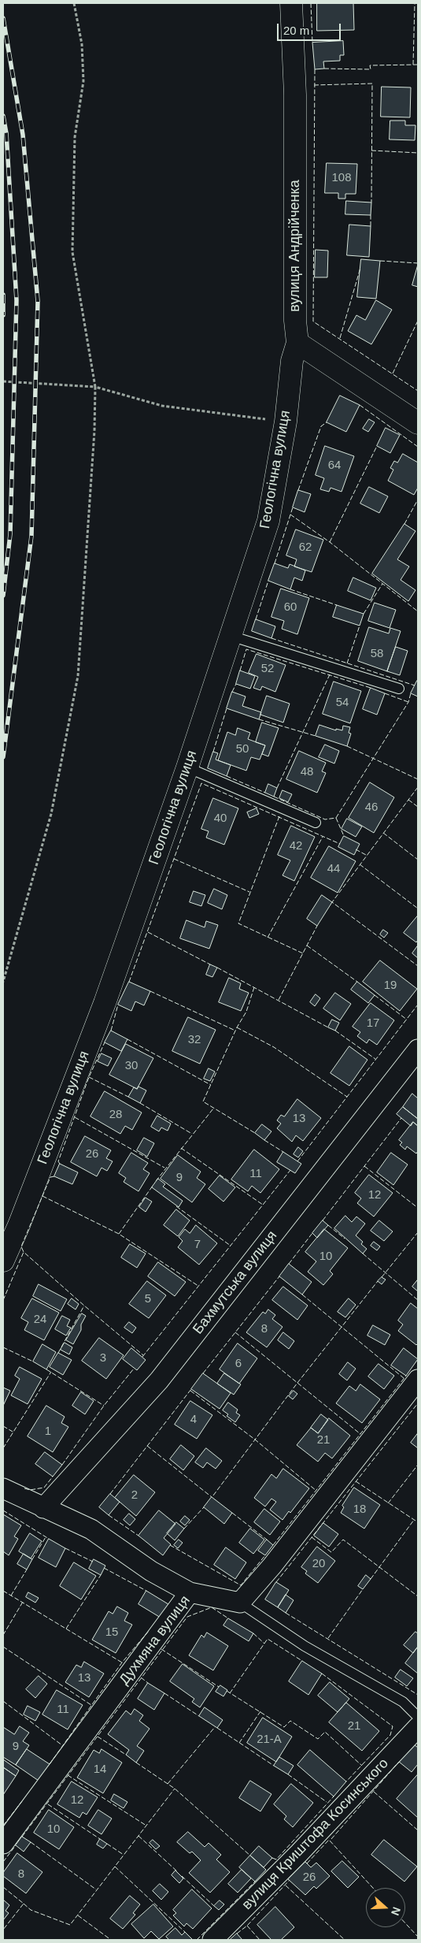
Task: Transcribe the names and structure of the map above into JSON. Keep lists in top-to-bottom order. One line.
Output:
{"streets":{"street":["вулиця Андрійченка","Геологічна вулиця","Бахмутська вулиця","Духмяна вулиця","вулиця Криштофа Косинського"]},"crossings":[["вулиця Андрійченка","Геологічна вулиця"]],"house_numbers":["108","64","62","60","58","52","54","50","48","46","40","42","44","19","17","32","30","28","13","26","11","9","12","7","10","5","24","8","3","6","4","1","21","2","18","20","15","13","11","21","21-А","9","14","12","10","8","26"],"scale_bar":"20 m","north":"right"}
